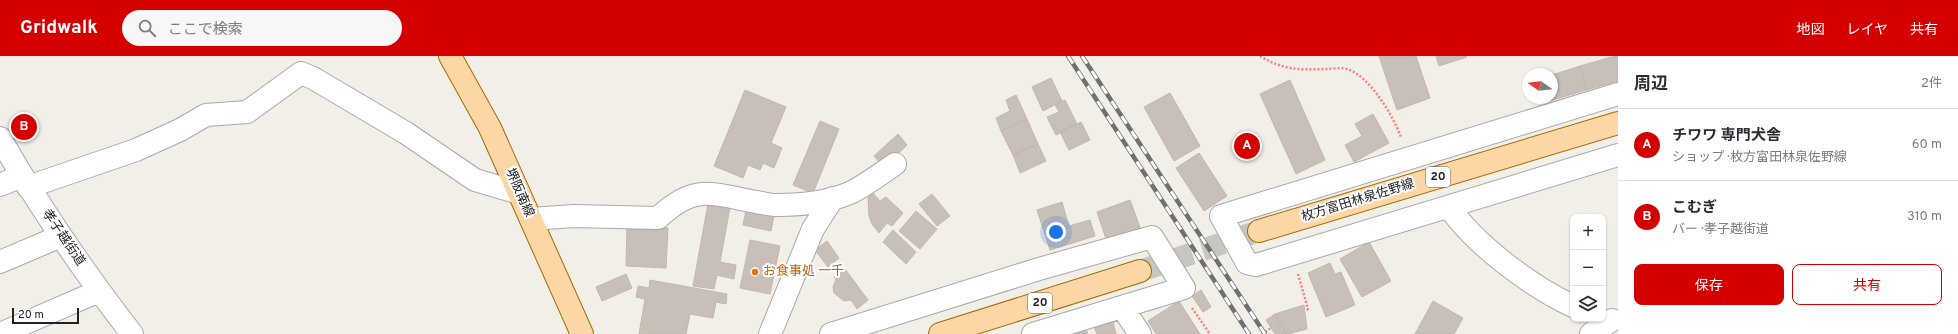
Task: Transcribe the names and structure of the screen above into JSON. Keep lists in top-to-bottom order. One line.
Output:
{"streets":{"main road":["20","堺阪南線","枚方富田林泉佐野線"],"street":["孝子越街道"]},"places":["お食事処 一千"],"scale_bar":"20 m","north":"left","page":{"header":"Gridwalk","search":"ここで検索","nav":["地図","レイヤ","共有"],"heading":["周辺","2件"],"list":[{"mark":"A","name":"チワワ 専門犬舎","note":"ショップ · 枚方富田林泉佐野線","value":"60 m"},{"mark":"B","name":"こむぎ","note":"バー · 孝子越街道","value":"310 m"}],"pins":["B","A"],"map_buttons":["+","−"],"buttons":["保存","共有"],"scale":"20 m"}}
